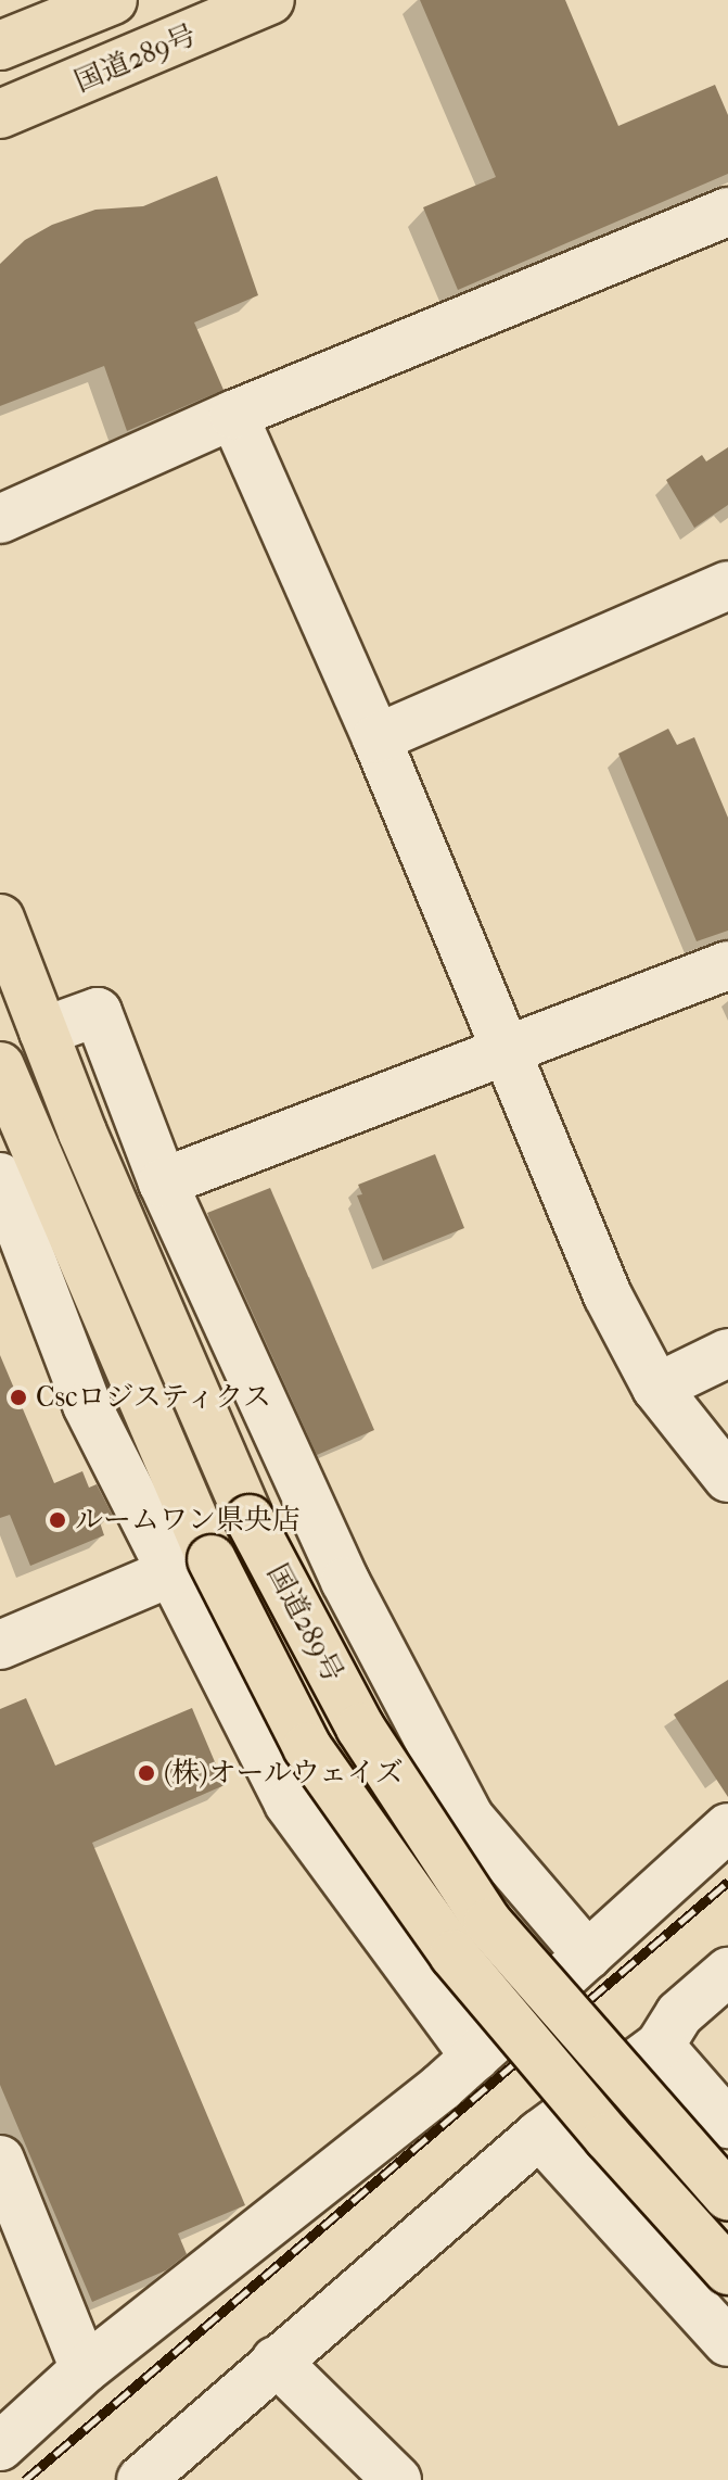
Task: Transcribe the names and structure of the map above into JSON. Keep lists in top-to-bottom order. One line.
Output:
{"streets":{"highway":["国道289号"]},"places":["Cscロジスティクス","ルームワン県央店","(株)オールウェイズ"]}
